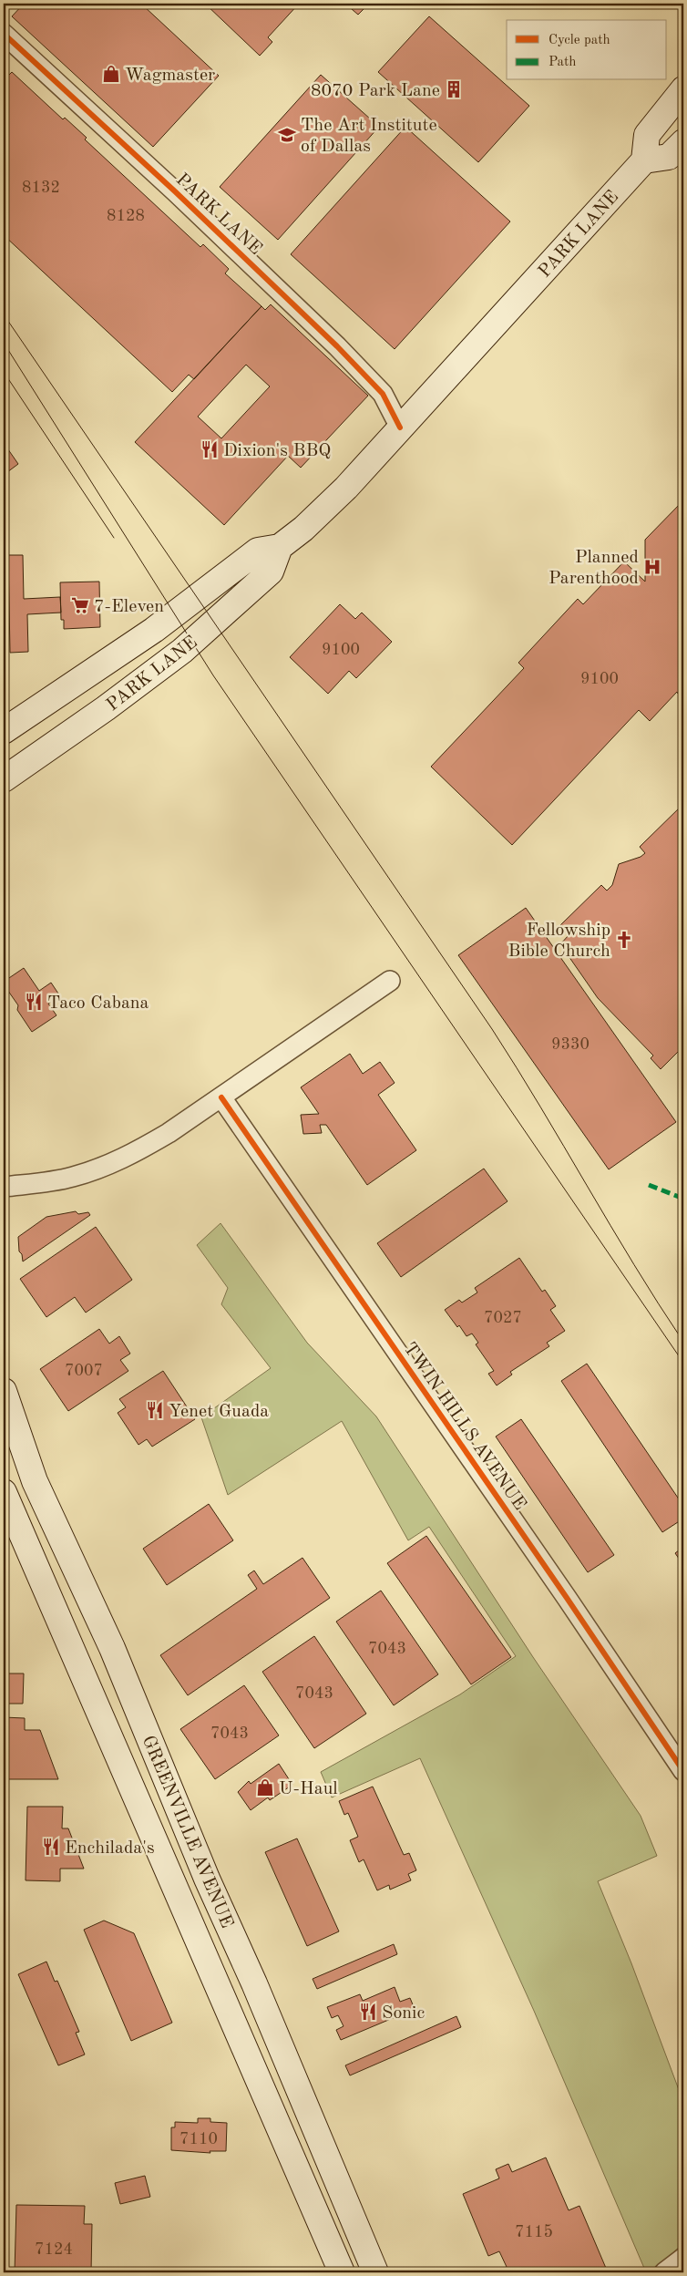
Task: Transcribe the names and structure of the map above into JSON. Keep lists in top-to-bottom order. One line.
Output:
{"streets":{"main road":["PARK LANE","GREENVILLE AVENUE"],"street":["TWIN HILLS AVENUE"]},"places":{"shop":["Wagmaster","U-Haul"],"building":["8070 Park Lane"],"school or university":["The Art Institute of Dallas"],"restaurant":["Dixion's BBQ","Taco Cabana","Yenet Guada","Enchilada's","Sonic"],"hospital":["Planned Parenthood"],"supermarket":["7-Eleven"],"church":["Fellowship Bible Church"]},"house_numbers":["8132","8128","9100","9100","9330","7027","7007","7043","7043","7043","7110","7115","7124"],"legend":["Cycle path","Path"]}
